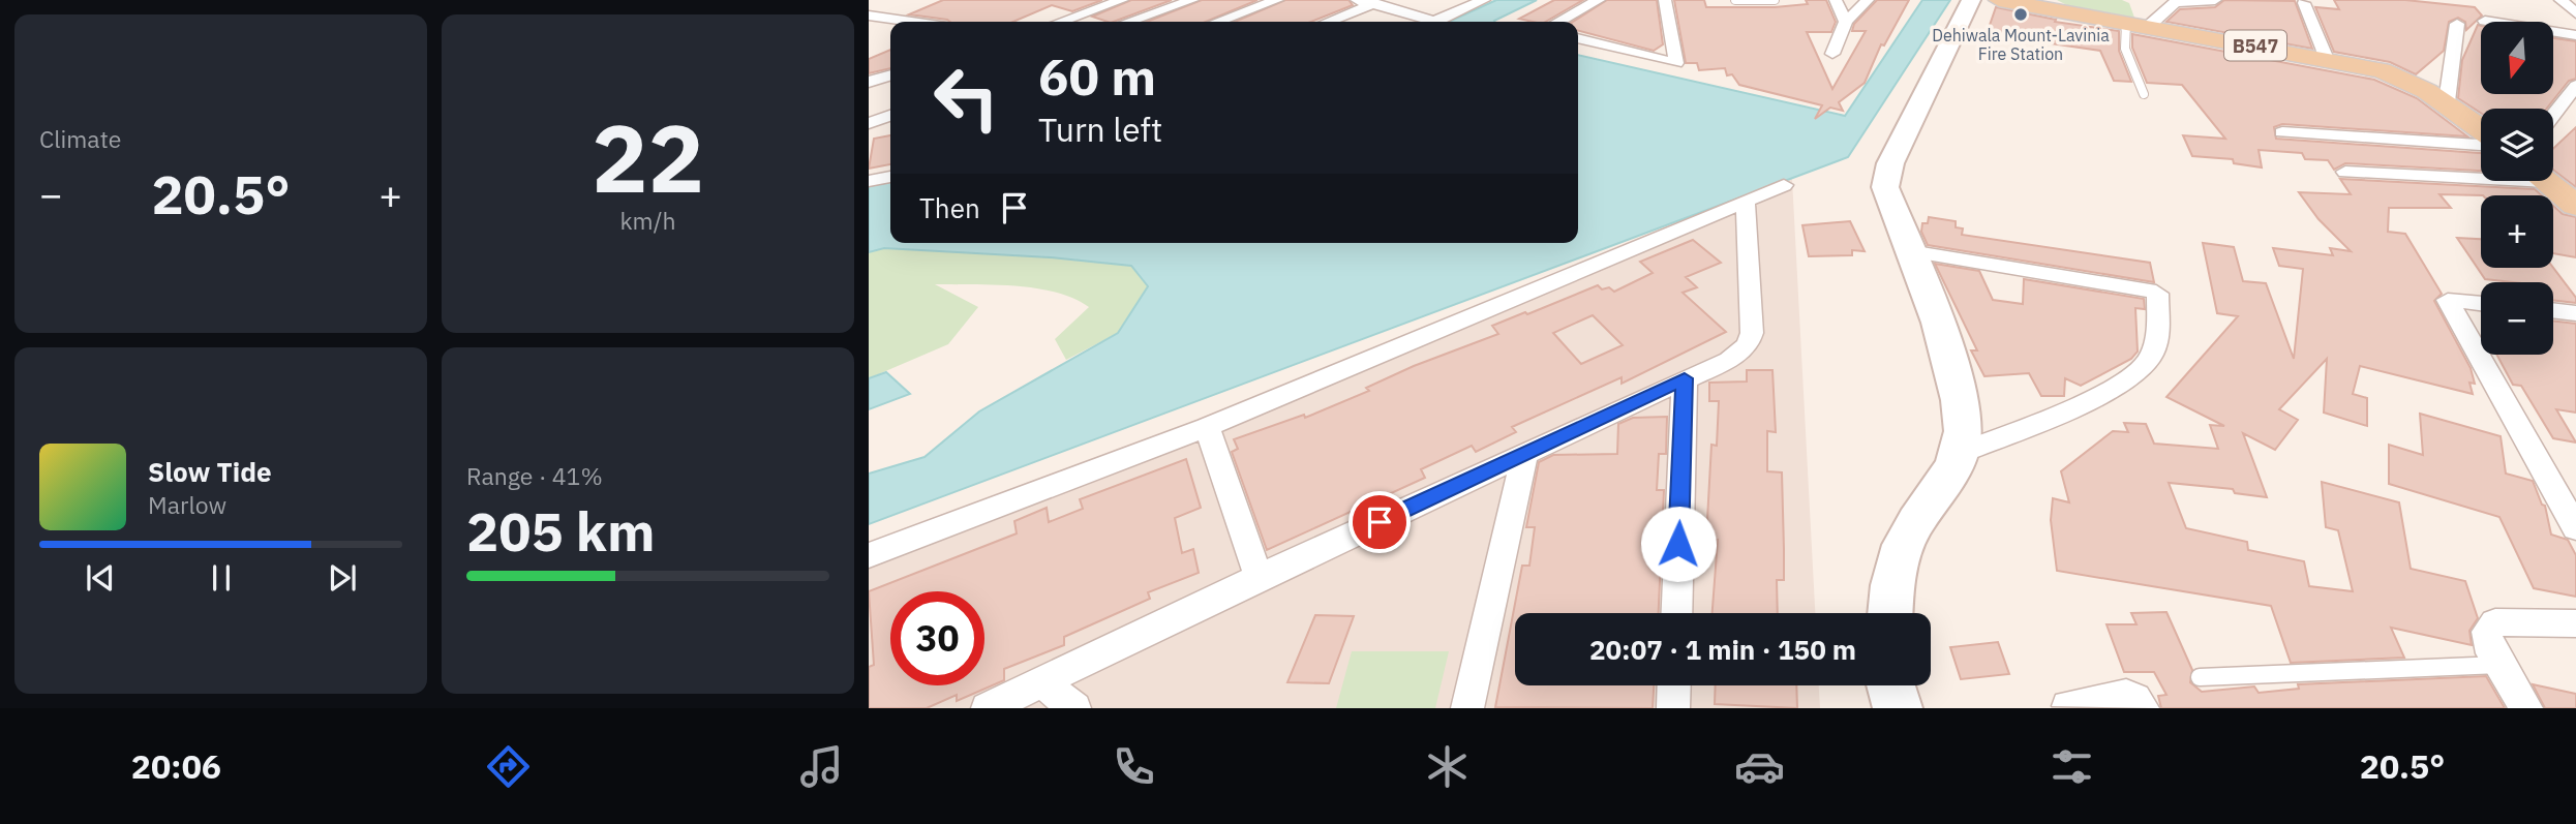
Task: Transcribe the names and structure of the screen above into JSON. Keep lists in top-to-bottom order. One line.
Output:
{"streets":{"main road":["B547"]},"places":["Dehiwala Mount-Lavinia Fire Station"],"north":"bottom","page":{"tile":["Climate",["22","km/h"],["Range · 41%","205 km"]],"map_buttons":["+","−"],"turn":["60 m","Turn left"],"heat":["−","20.5°","+"],"then":"Then","song":["Slow Tide","Marlow"],"limit":"30","trip":"20:07 · 1 min · 150 m","tabs":["20:06","20.5°"]}}
